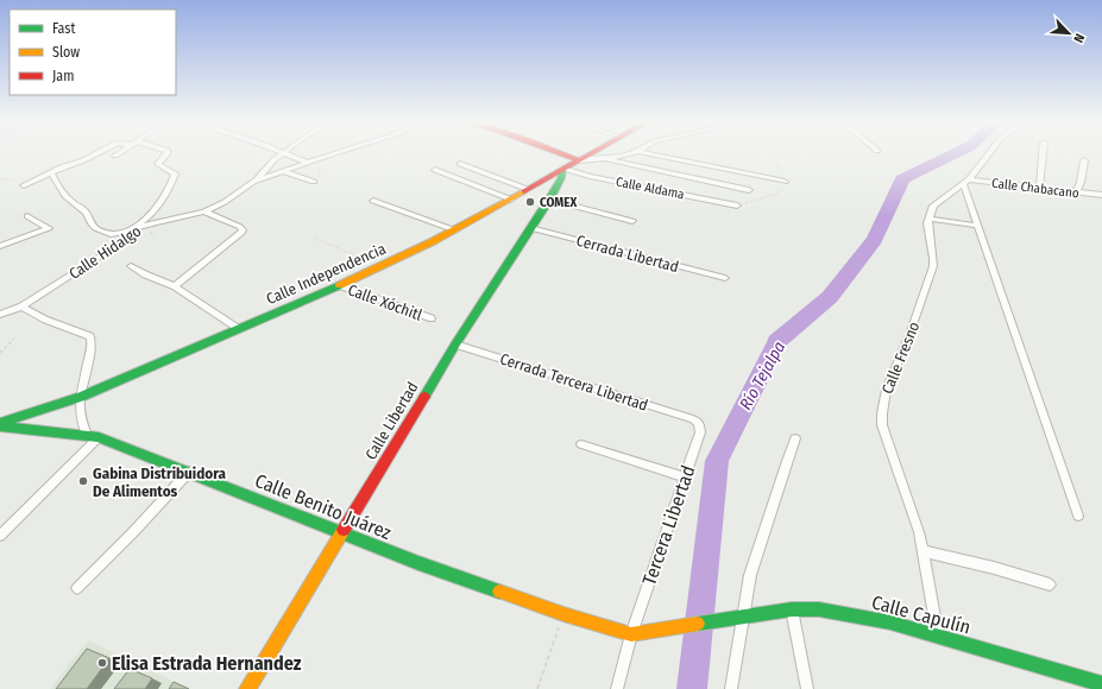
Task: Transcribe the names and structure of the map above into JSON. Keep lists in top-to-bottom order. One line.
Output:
{"streets":{"main road":["Calle Independencia","Calle Libertad","Calle Benito Juárez","Calle Capulín"],"street":["Calle Aldama","Calle Chabacano","Calle Hidalgo","Cerrada Libertad","Calle Xóchitl","Calle Fresno","Cerrada Tercera Libertad","Tercera Libertad"]},"crossings":[["Calle Aldama","Calle Independencia"],["Calle Aldama","Calle Libertad"],["Cerrada Libertad","Calle Libertad"],["Calle Independencia","Calle Xóchitl"],["Calle Independencia","Calle Libertad"],["Calle Independencia","Calle Benito Juárez"],["Calle Fresno","Calle Capulín"],["Cerrada Tercera Libertad","Calle Libertad"],["Cerrada Tercera Libertad","Tercera Libertad"],["Calle Libertad","Calle Benito Juárez"],["Calle Benito Juárez","Tercera Libertad"],["Calle Benito Juárez","Calle Capulín"],["Tercera Libertad","Calle Capulín"]],"water":["Río Tejalpa"],"places":["COMEX","Gabina Distribuidora De Alimentos","Elisa Estrada Hernandez"],"legend":["Fast","Slow","Jam"],"north":"bottom right"}
